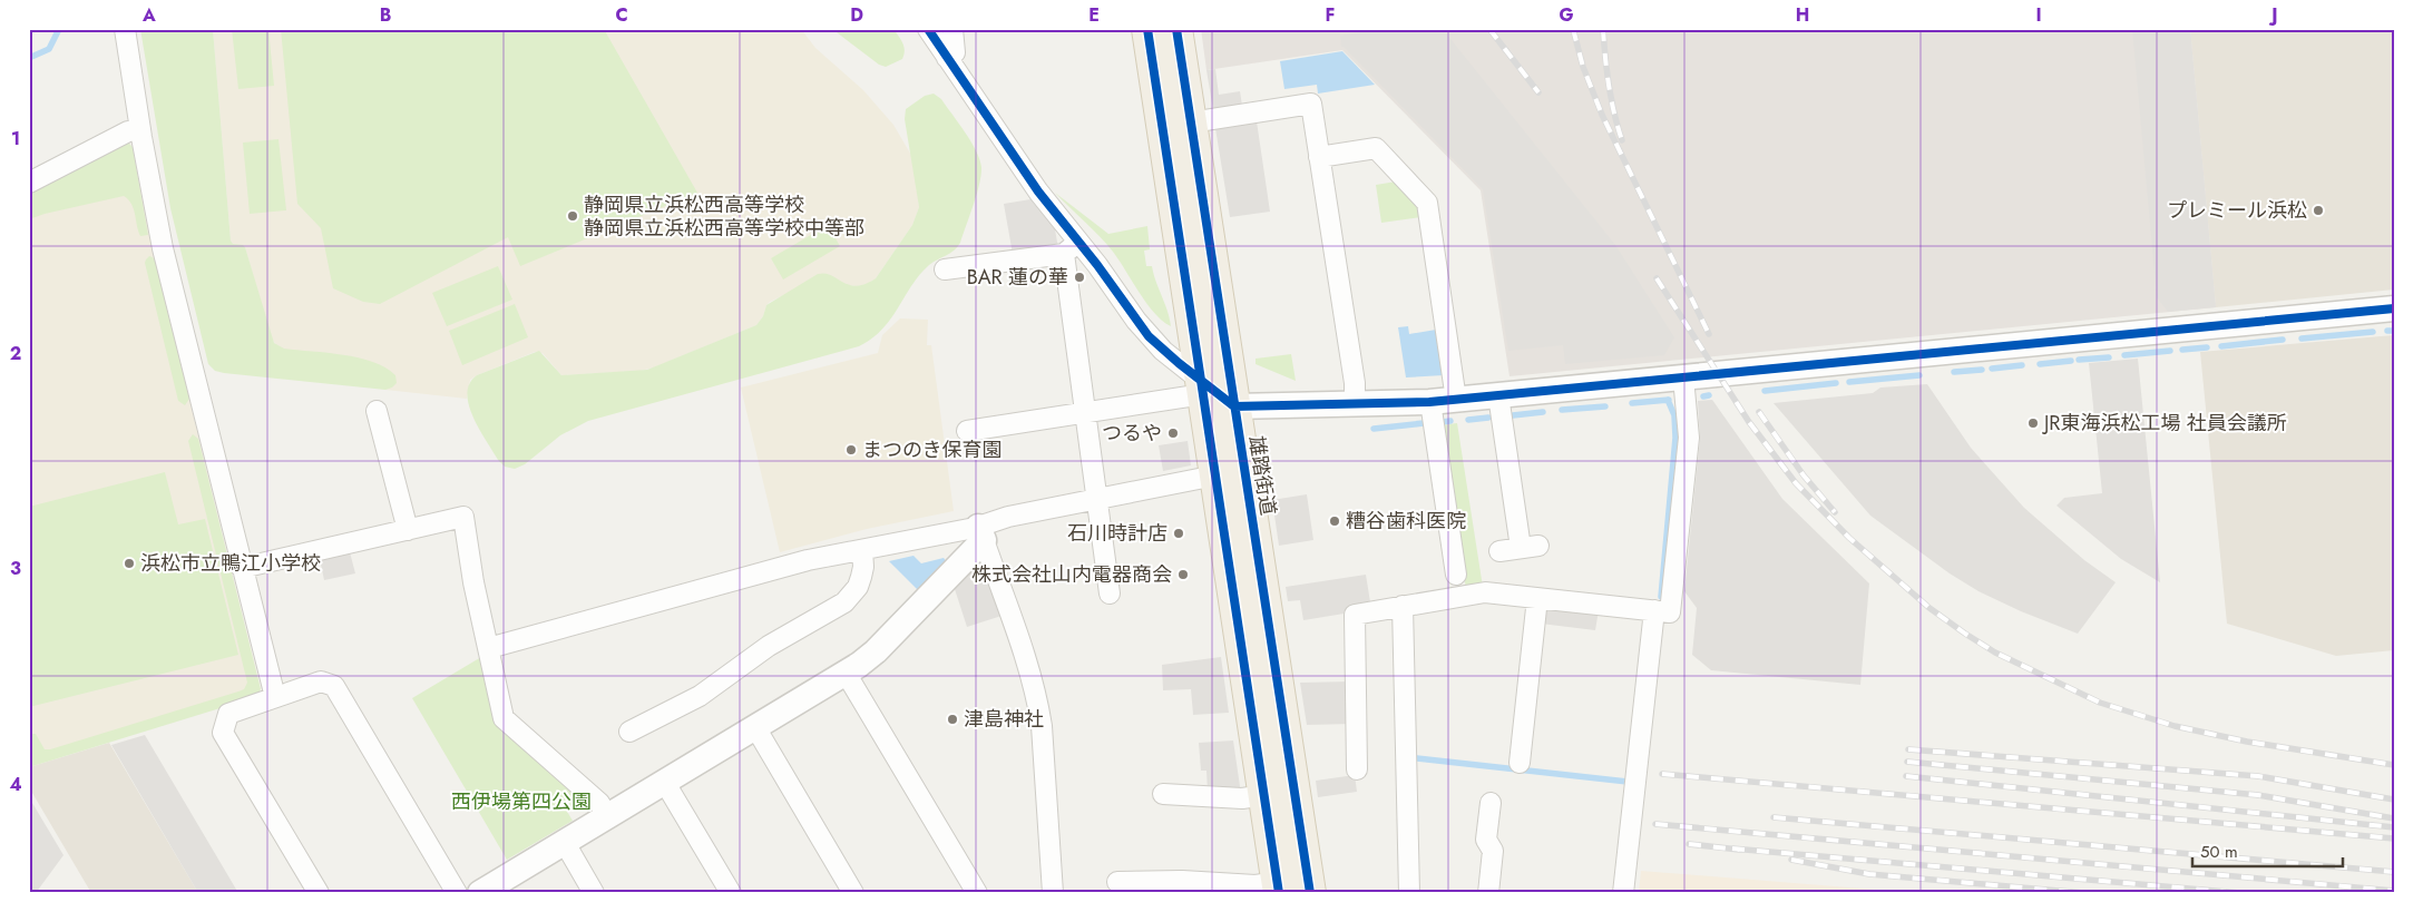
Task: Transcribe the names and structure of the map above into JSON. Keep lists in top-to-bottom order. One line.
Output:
{"streets":{"main road":["雄踏街道"]},"parks":["西伊場第四公園"],"places":["プレミール浜松","静岡県立浜松西高等学校 静岡県立浜松西高等学校中等部","BAR 蓮の華","JR東海浜松工場 社員会議所","つるや","まつのき保育園","糟谷歯科医院","石川時計店","浜松市立鴨江小学校","株式会社山内電器商会","津島神社"],"scale_bar":"50 m","grid":{"columns":["A","B","C","D","E","F","G","H","I","J"],"rows":["1","2","3","4"]}}
